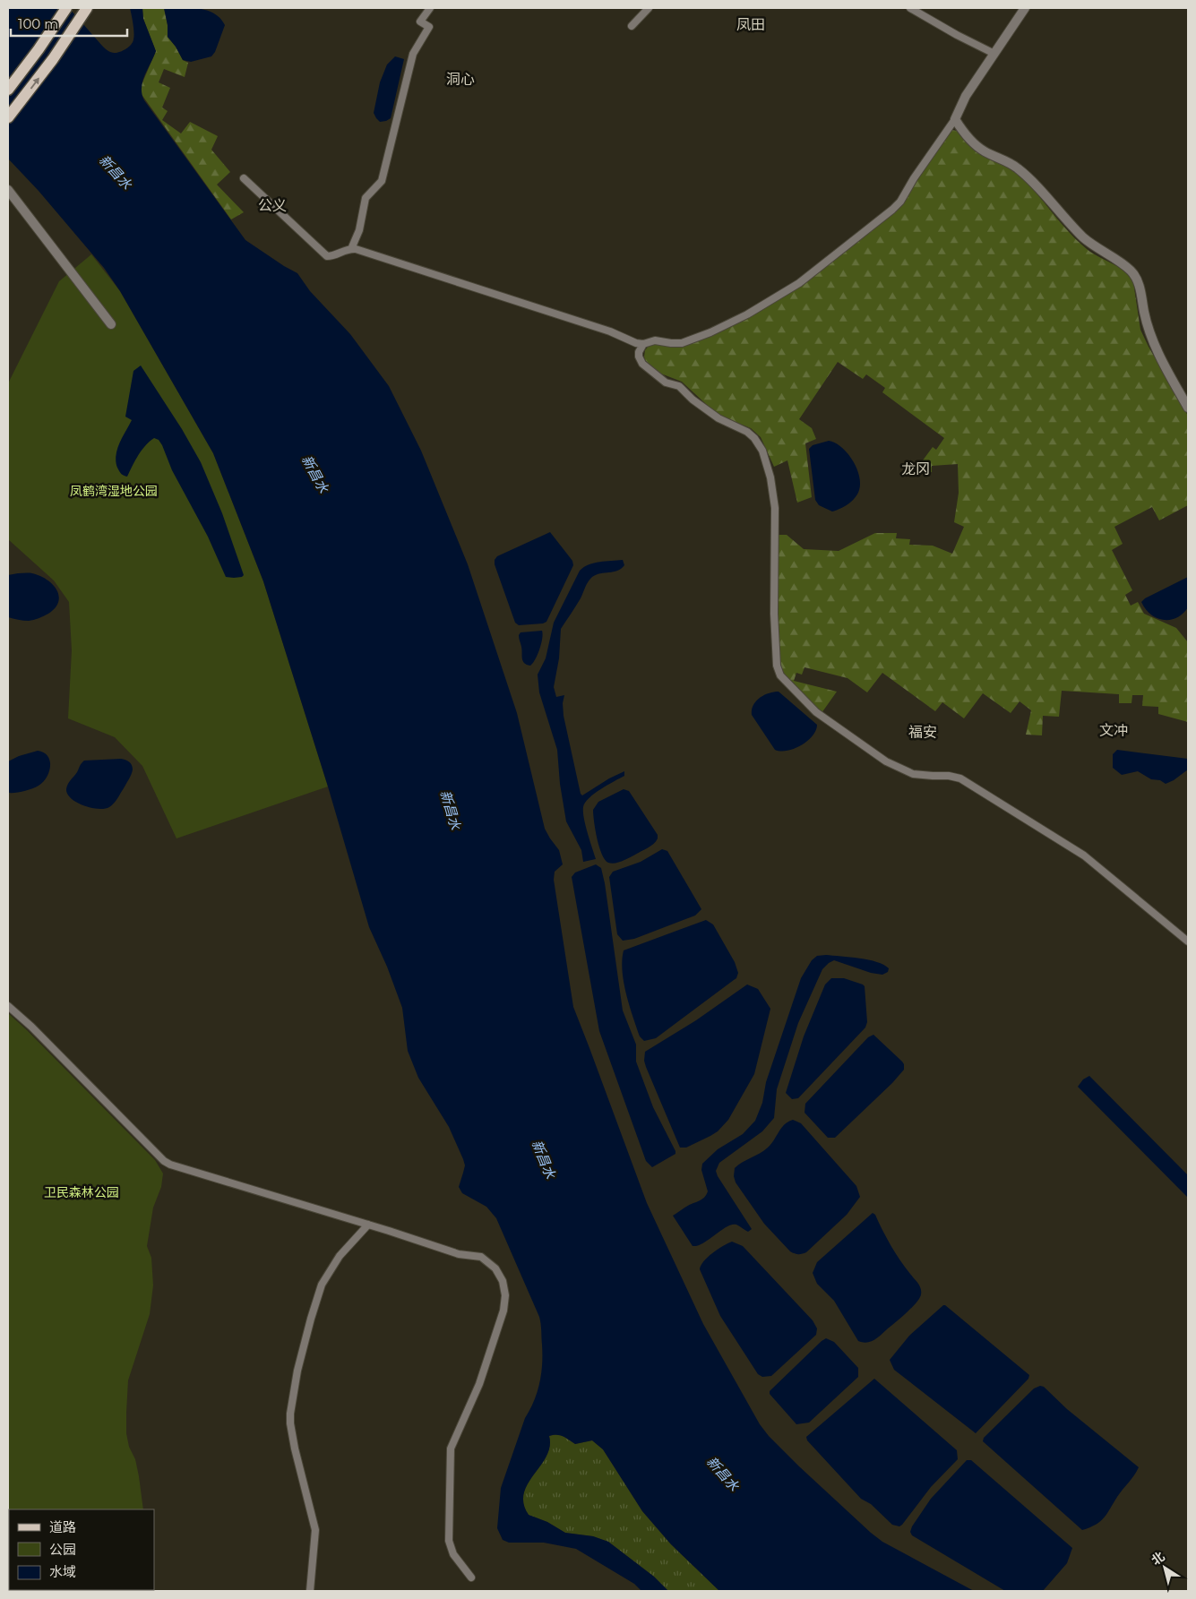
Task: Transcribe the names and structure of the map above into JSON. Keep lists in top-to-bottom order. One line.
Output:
{"districts":["凤田","洞心","公义","龙冈","文冲","福安"],"water":["新昌水"],"parks":["凤鹤湾湿地公园","卫民森林公园"],"legend":["道路","公园","水域"],"scale_bar":"100 m","north":"top left"}
